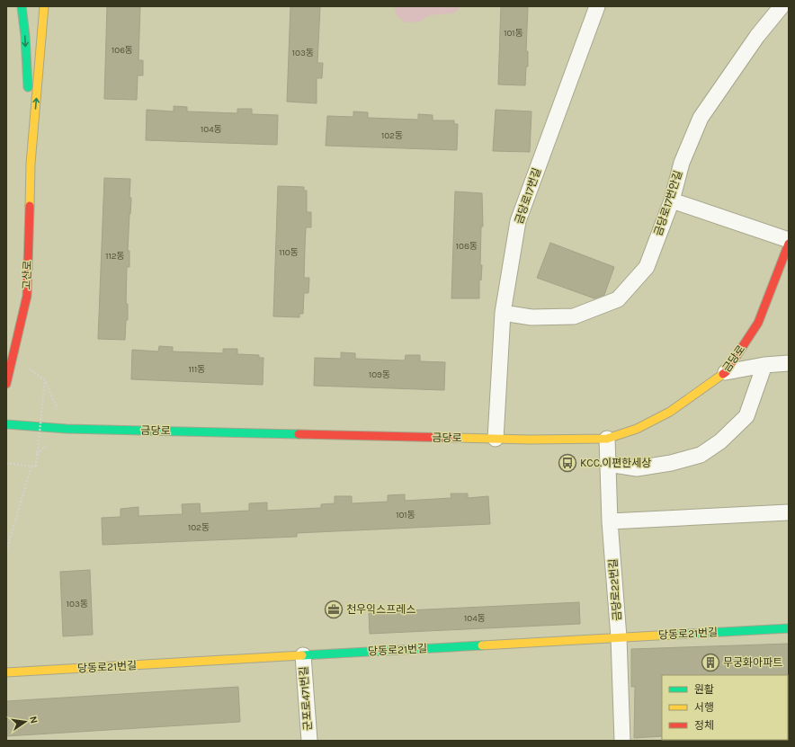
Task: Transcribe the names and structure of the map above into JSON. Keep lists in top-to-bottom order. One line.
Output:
{"streets":{"street":["금당로17번길","금당로17번안길","고산로","금당로","금당로22번길","당동로21번길","군포로471번길"]},"crossings":[["금당로17번길","금당로17번안길"],["금당로17번길","금당로"],["금당로","금당로22번길"],["금당로22번길","당동로21번길"],["당동로21번길","군포로471번길"]],"places":{"bus stop":["KCC.이편한세상"],"office":["천우익스프레스"],"building":["무궁화아파트"]},"house_numbers":["101동","106동","103동","104동","102동","108동","110동","112동","111동","109동","101동","102동","103동","104동"],"legend":["원활","서행","정체"],"north":"right"}
